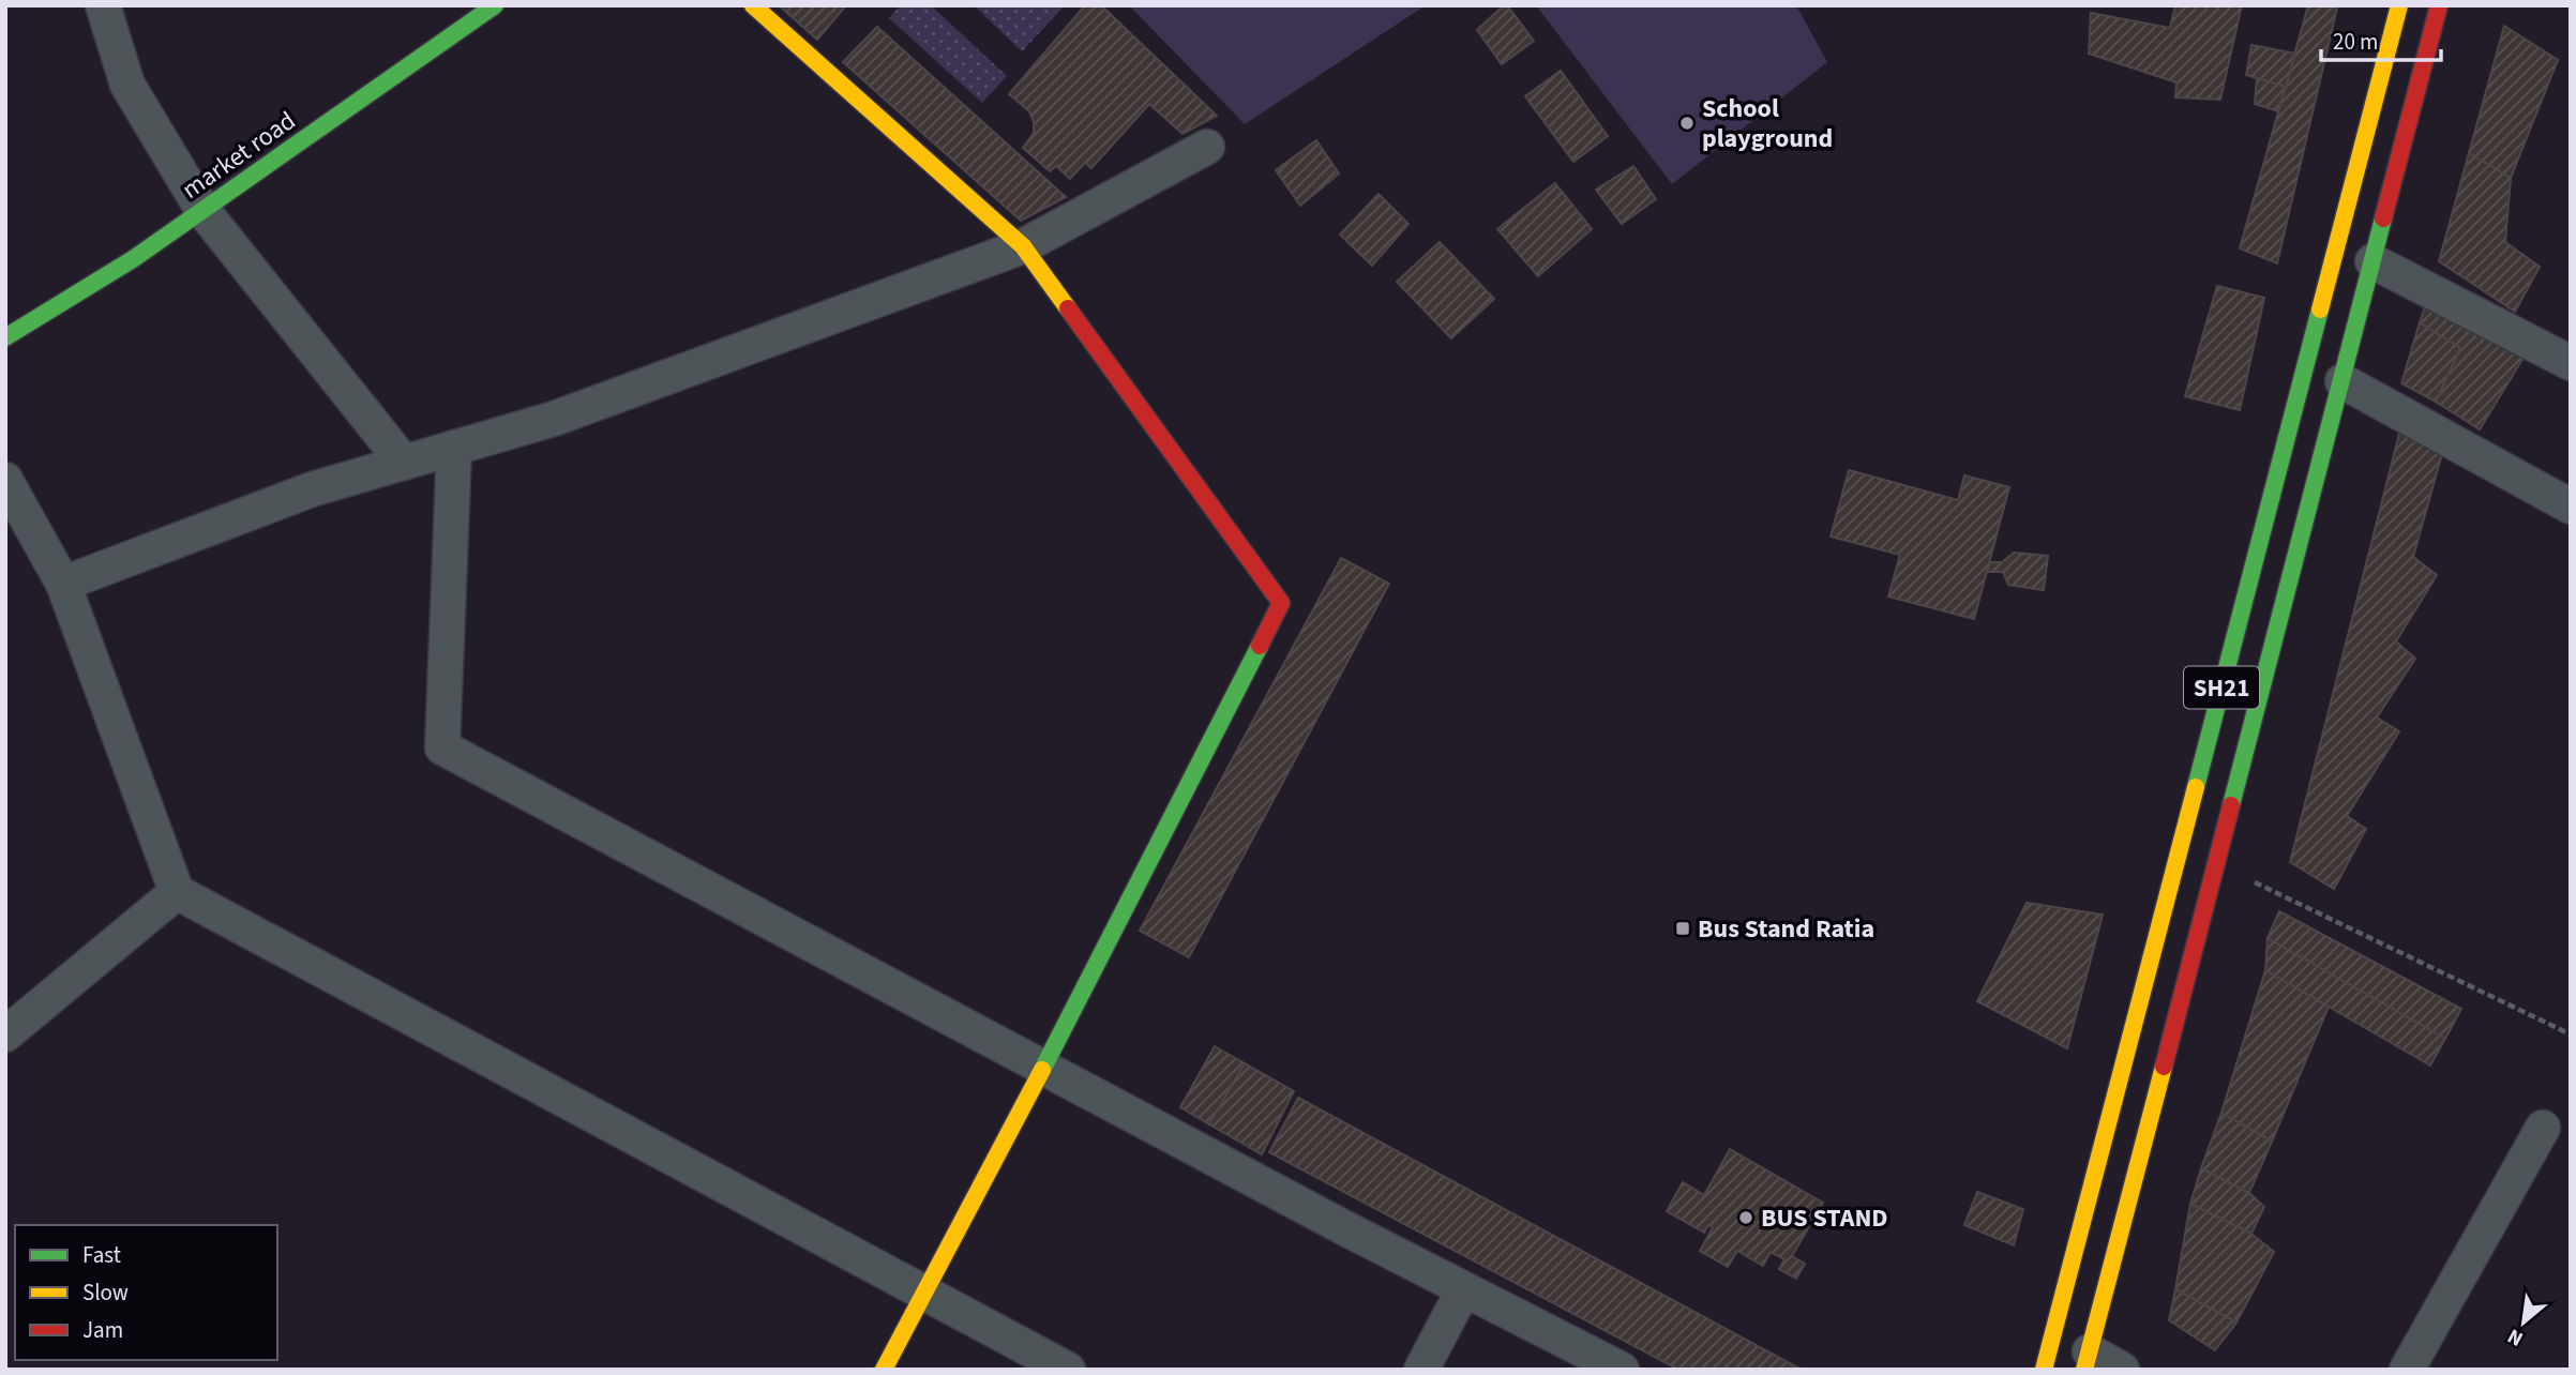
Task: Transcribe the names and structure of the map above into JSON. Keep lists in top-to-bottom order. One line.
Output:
{"streets":{"main road":["market road","SH21"]},"places":{"other":["School playground","BUS STAND"],"transit":["Bus Stand Ratia"]},"legend":["Fast","Slow","Jam"],"scale_bar":"20 m","north":"bottom left"}
